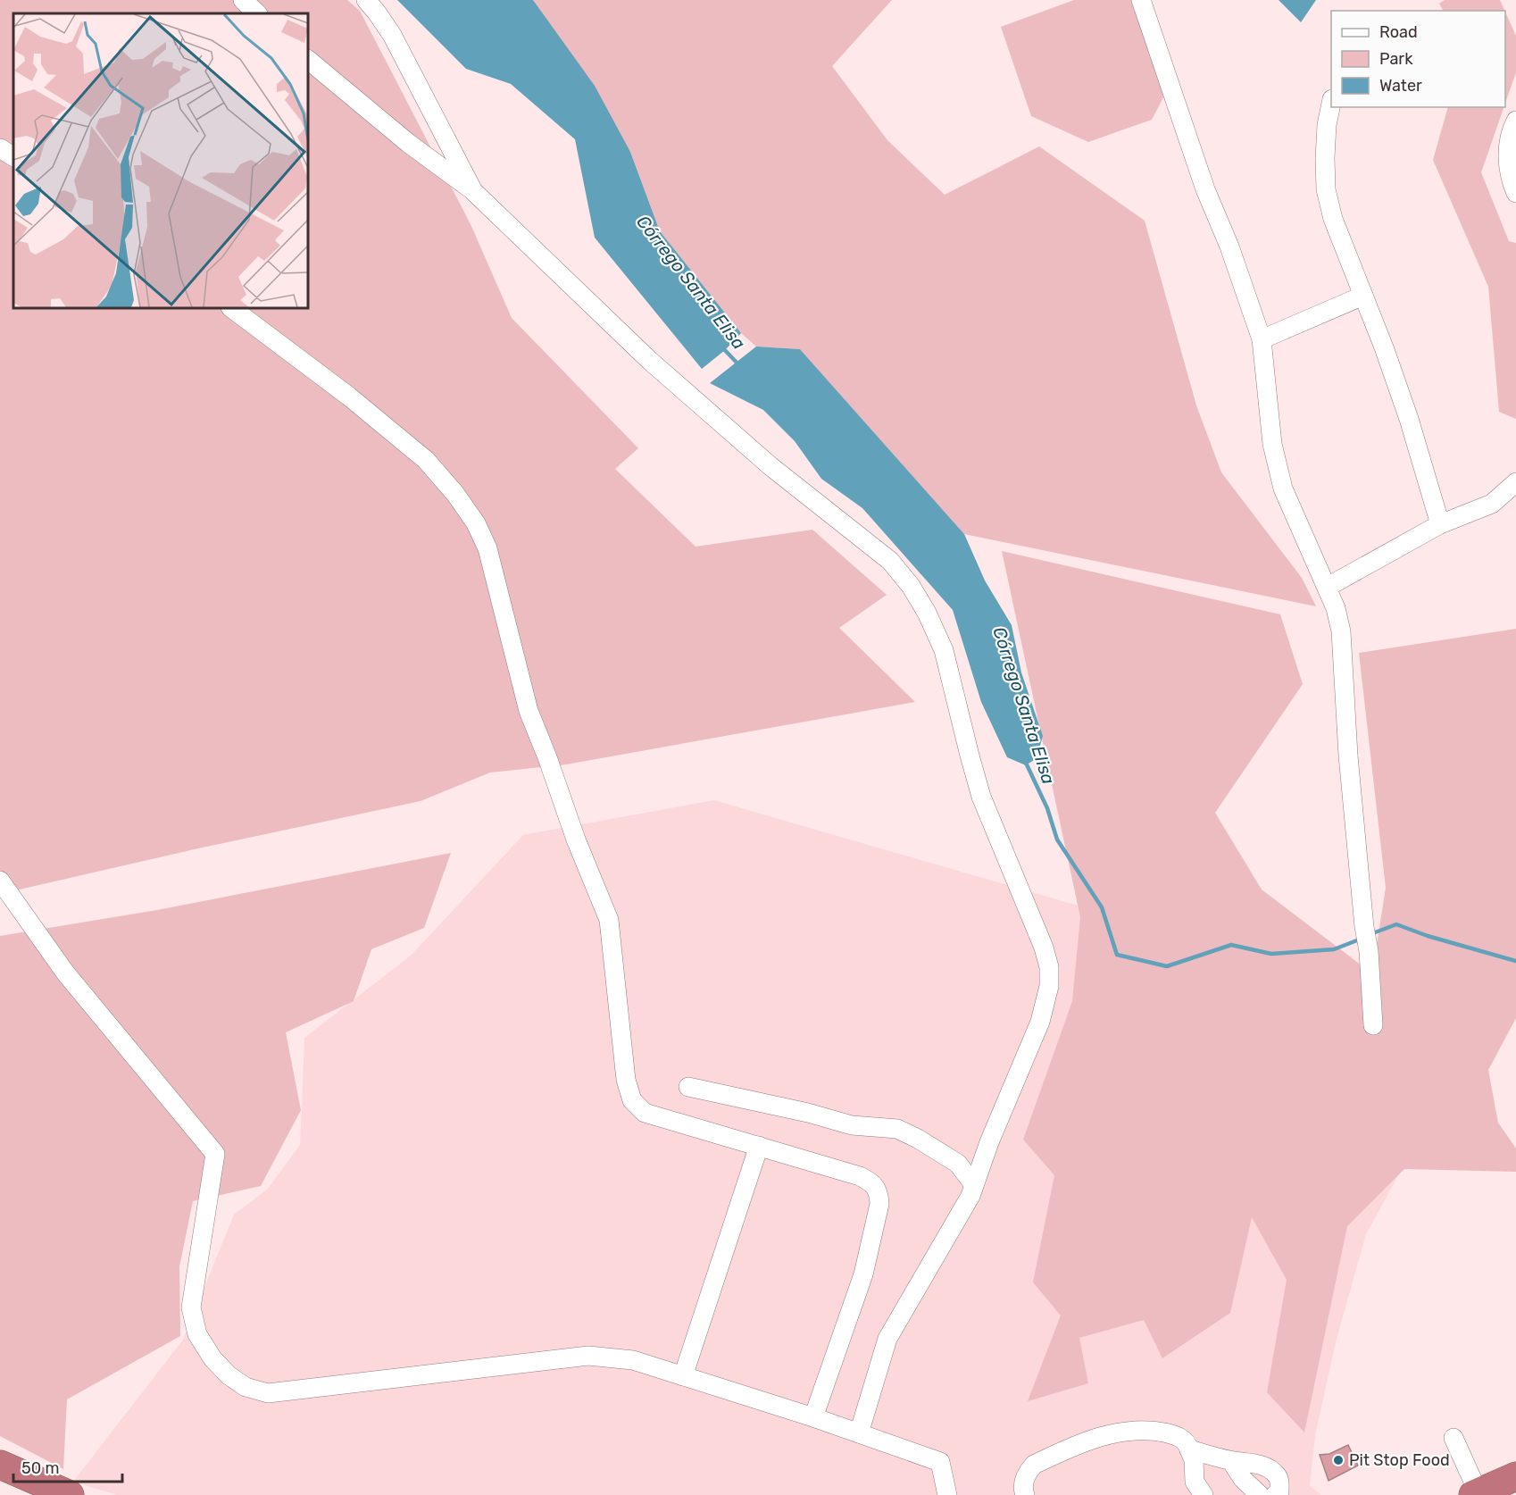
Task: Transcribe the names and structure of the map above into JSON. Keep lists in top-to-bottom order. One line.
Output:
{"water":["Córrego Santa Elisa"],"places":["Pit Stop Food"],"legend":["Road","Park","Water"],"scale_bar":"50 m"}
